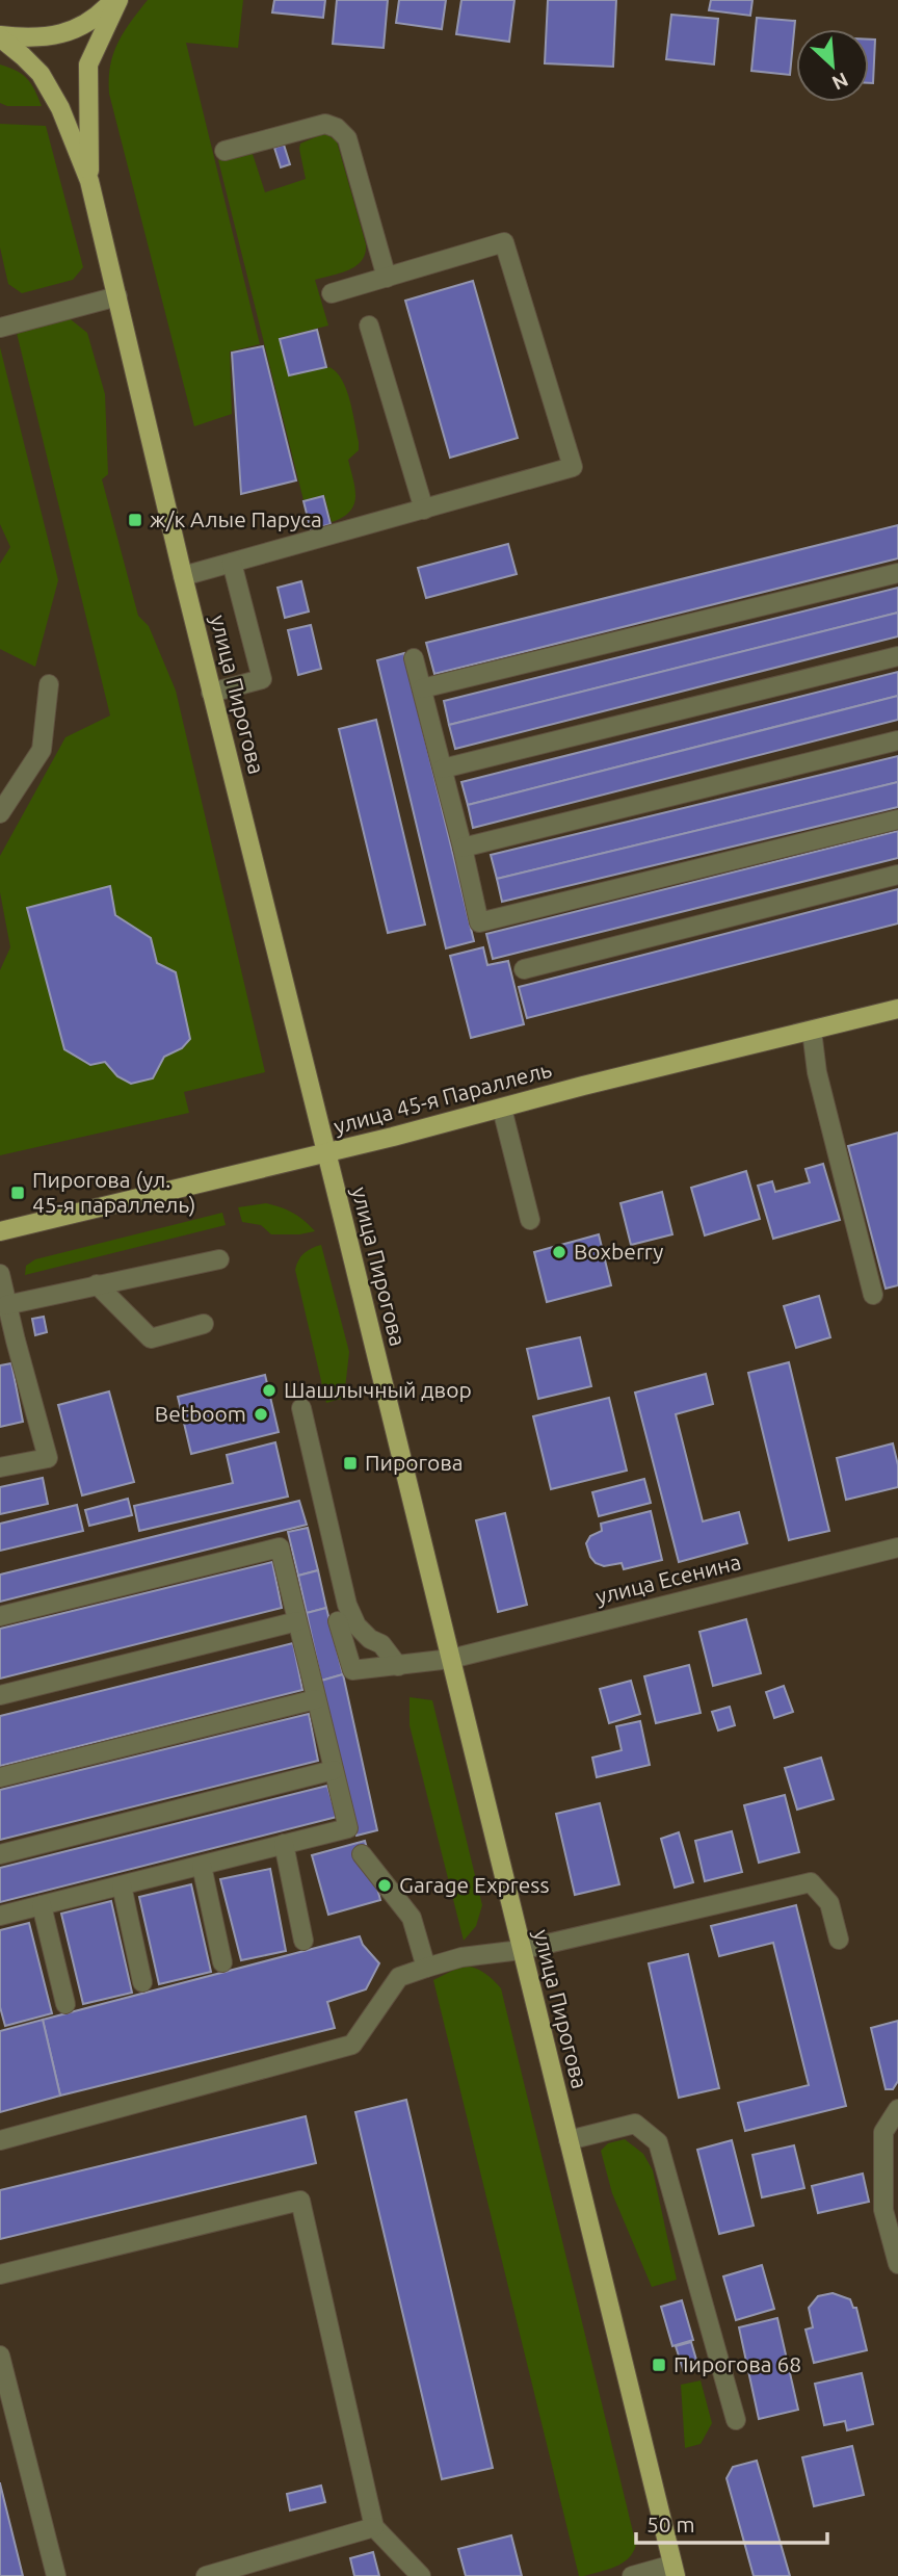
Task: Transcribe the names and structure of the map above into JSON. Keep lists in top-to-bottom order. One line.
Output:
{"streets":{"main road":["улица Пирогова","улица 45-я Параллель"],"street":["улица Есенина"]},"crossings":[["улица Пирогова","улица 45-я Параллель"],["улица Пирогова","улица Есенина"]],"places":{"transit":["ж/к Алые Паруса","Пирогова (ул. 45-я параллель)","Пирогова","Пирогова 68"],"other":["Boxberry","Шашлычный двор","Betboom","Garage Express"]},"scale_bar":"50 m","north":"bottom right"}
